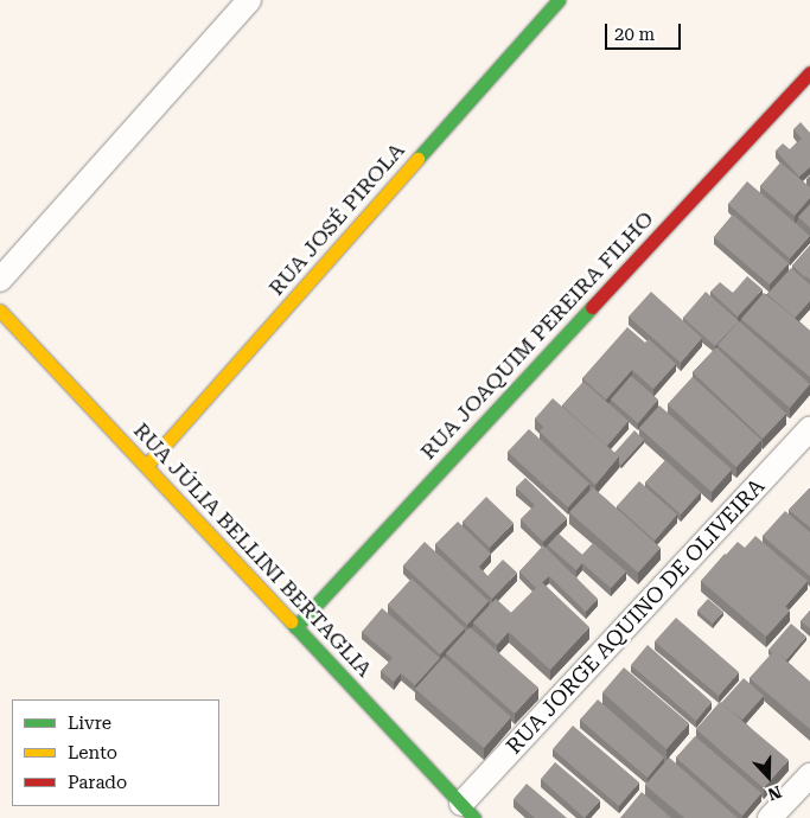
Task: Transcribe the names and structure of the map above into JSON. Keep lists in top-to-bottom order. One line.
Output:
{"streets":{"street":["RUA JOSÉ PIROLA","RUA JOAQUIM PEREIRA FILHO","RUA JÚLIA BELLINI BERTAGLIA","RUA JORGE AQUINO DE OLIVEIRA"]},"crossings":[["RUA JOSÉ PIROLA","RUA JÚLIA BELLINI BERTAGLIA"],["RUA JOAQUIM PEREIRA FILHO","RUA JÚLIA BELLINI BERTAGLIA"],["RUA JÚLIA BELLINI BERTAGLIA","RUA JORGE AQUINO DE OLIVEIRA"]],"legend":["Livre","Lento","Parado"],"scale_bar":"20 m","north":"bottom"}
